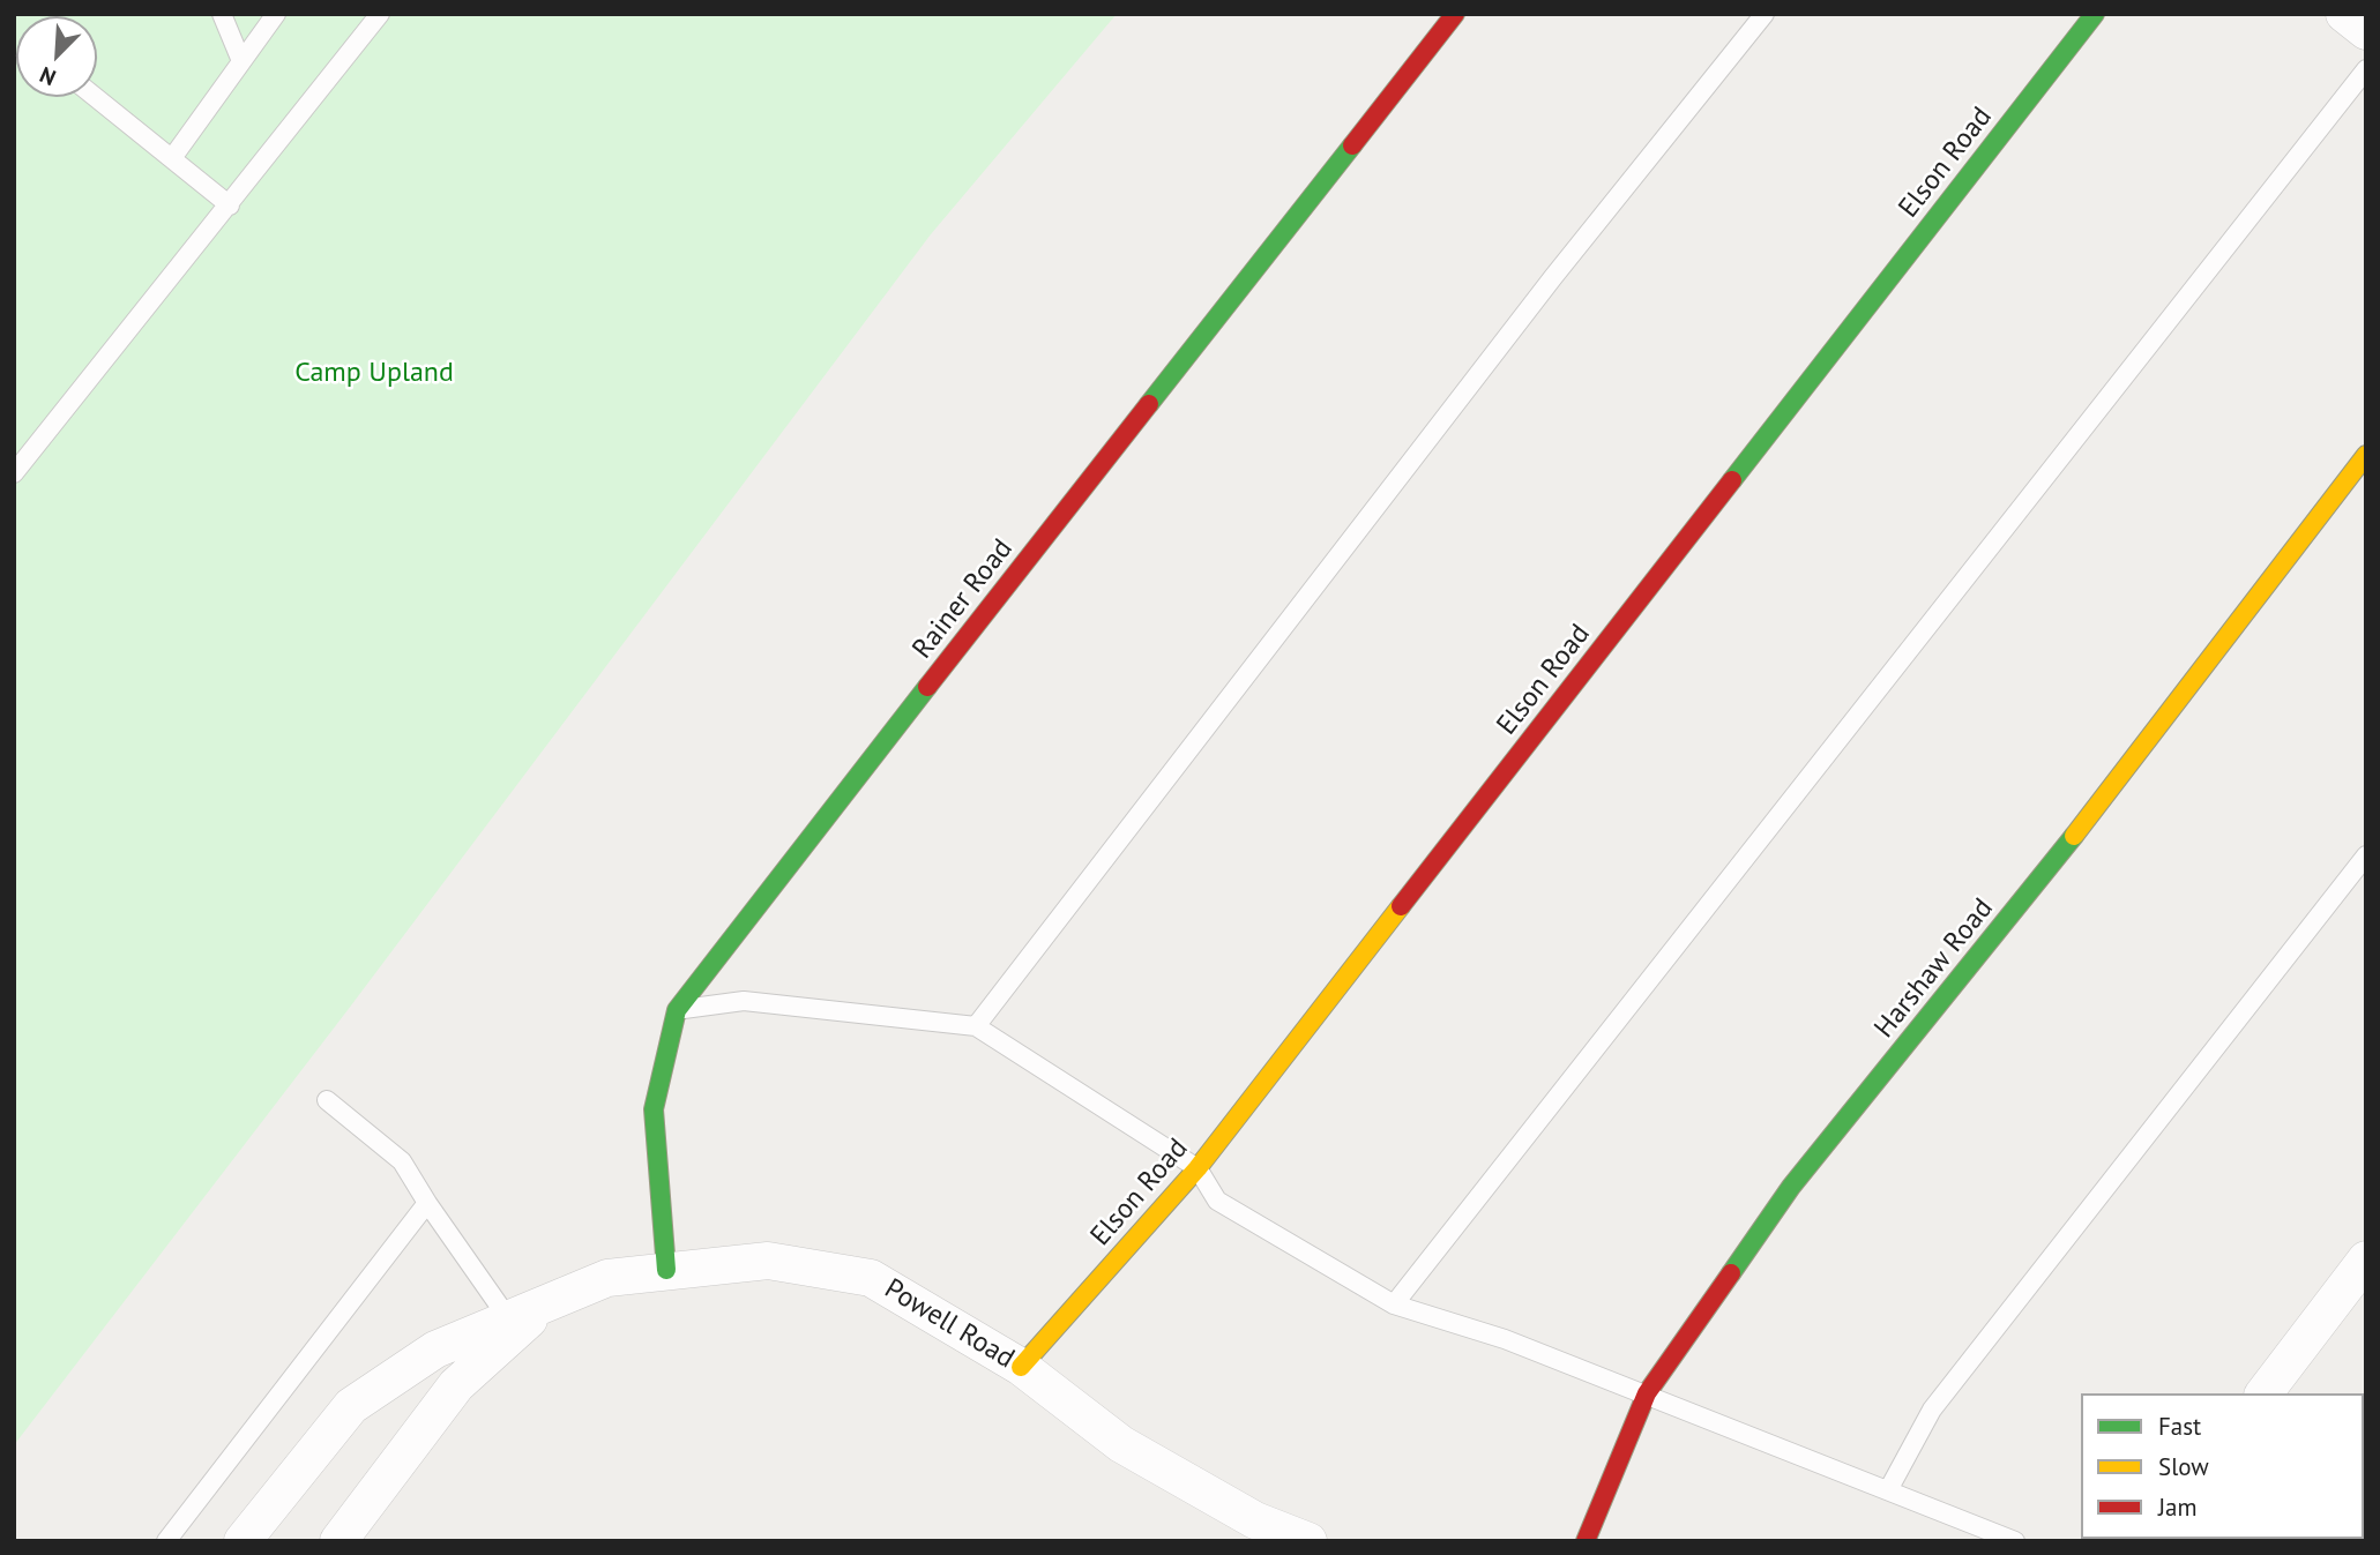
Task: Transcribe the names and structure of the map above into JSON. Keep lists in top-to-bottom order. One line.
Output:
{"streets":{"street":["Elson Road","Rainer Road","Harshaw Road","Powell Road"]},"crossings":[["Elson Road","Powell Road"],["Rainer Road","Powell Road"]],"parks":["Camp Upland"],"legend":["Fast","Slow","Jam"],"north":"bottom left"}
